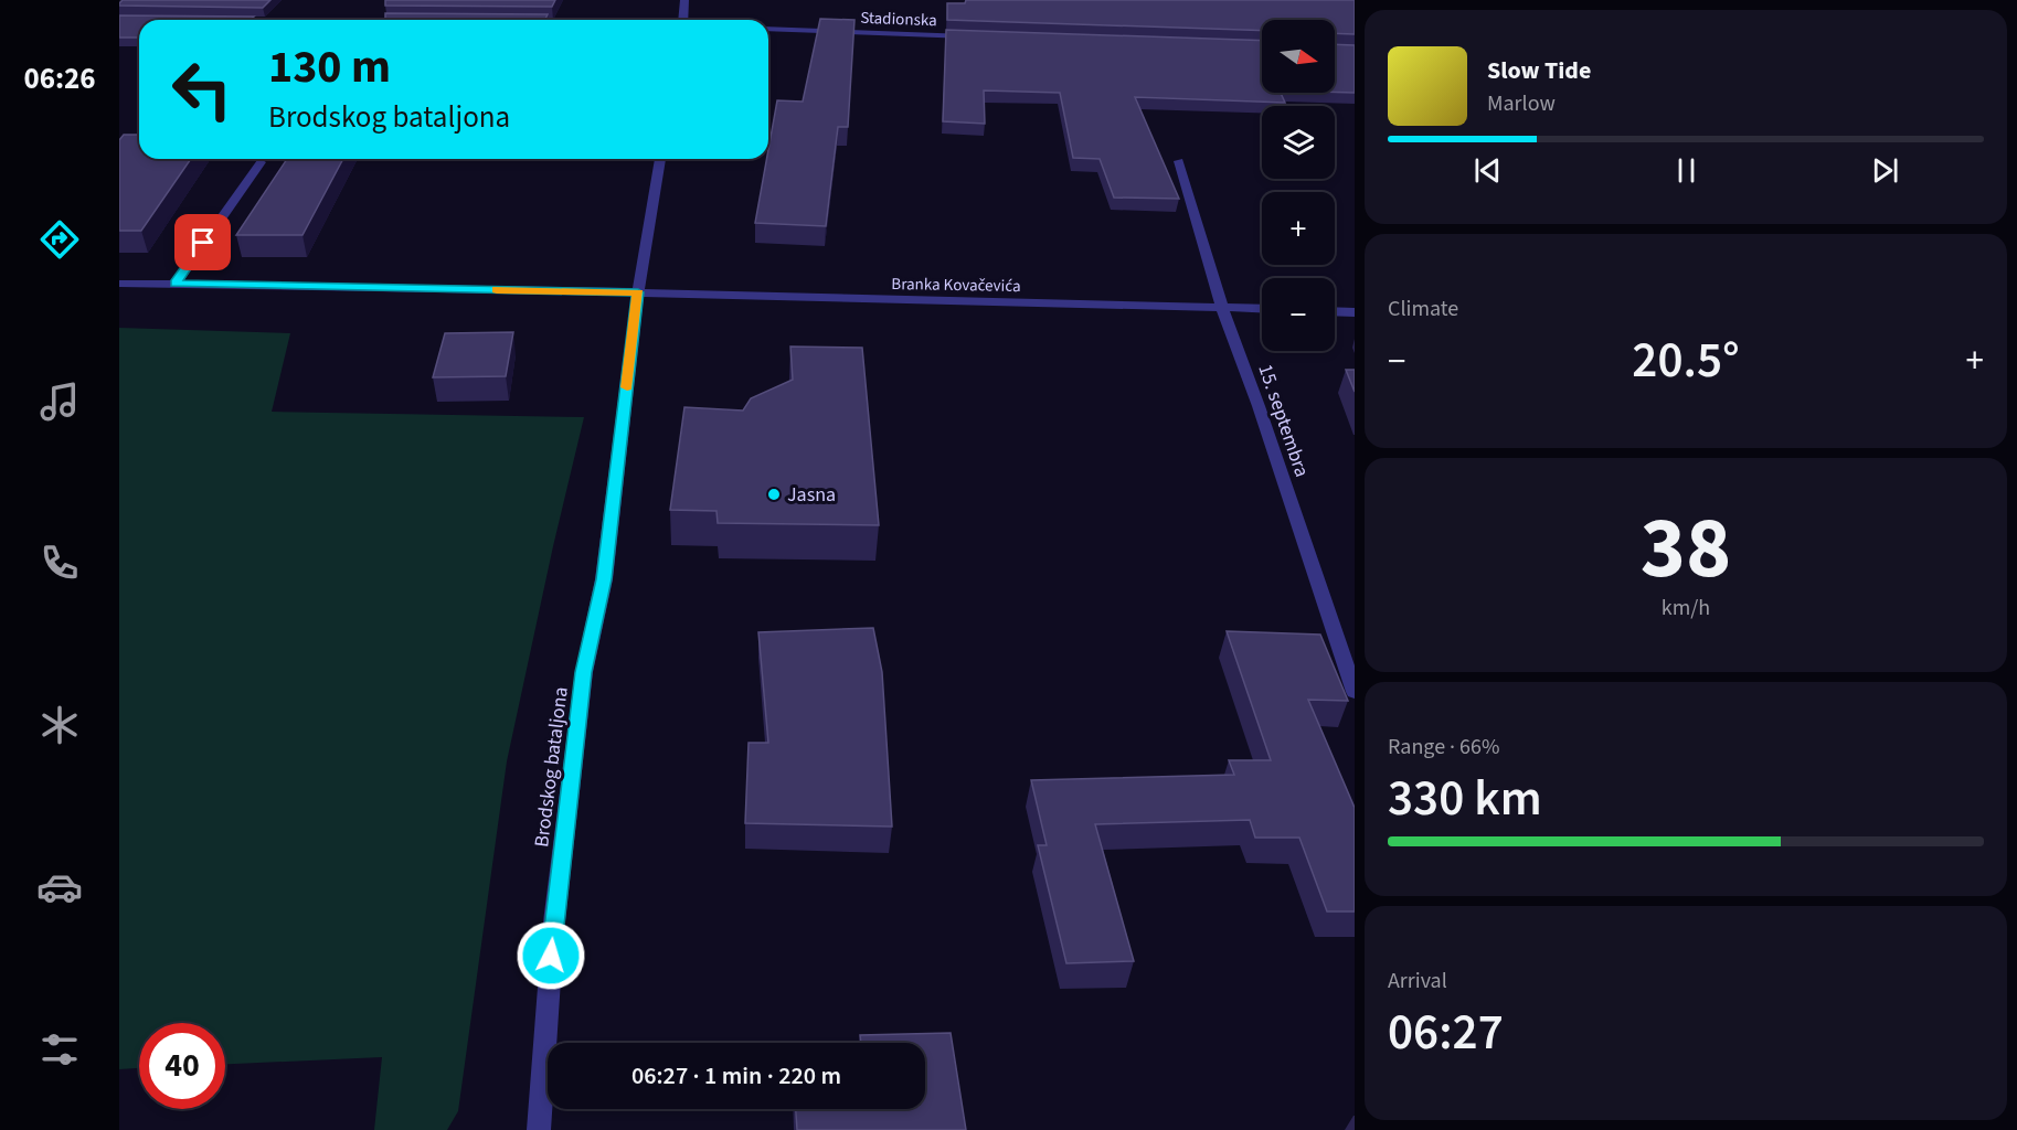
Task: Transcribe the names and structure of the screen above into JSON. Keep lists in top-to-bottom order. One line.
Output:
{"streets":{"street":["Stadionska","Branka Kovačevića","15. septembra","Brodskog bataljona"]},"crossings":[["Branka Kovačevića","15. septembra"],["Branka Kovačevića","Brodskog bataljona"]],"places":["Jasna"],"north":"right","page":{"tabs":"06:26","map_buttons":["+","−"],"turn":["130 m","Brodskog bataljona"],"song":["Slow Tide","Marlow"],"tile":["Climate",["38","km/h"],["Range · 66%","330 km"],["Arrival","06:27"]],"heat":["−","20.5°","+"],"limit":"40","trip":"06:27 · 1 min · 220 m"}}
